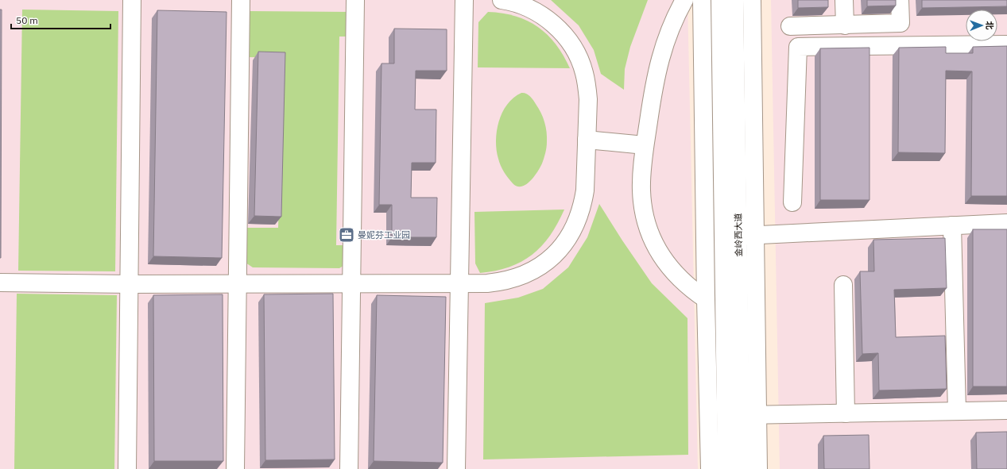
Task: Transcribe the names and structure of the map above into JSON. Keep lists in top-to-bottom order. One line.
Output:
{"streets":{"street":["金岭西大道"]},"places":{"office":["曼妮芬工业园"]},"scale_bar":"50 m","north":"right"}
